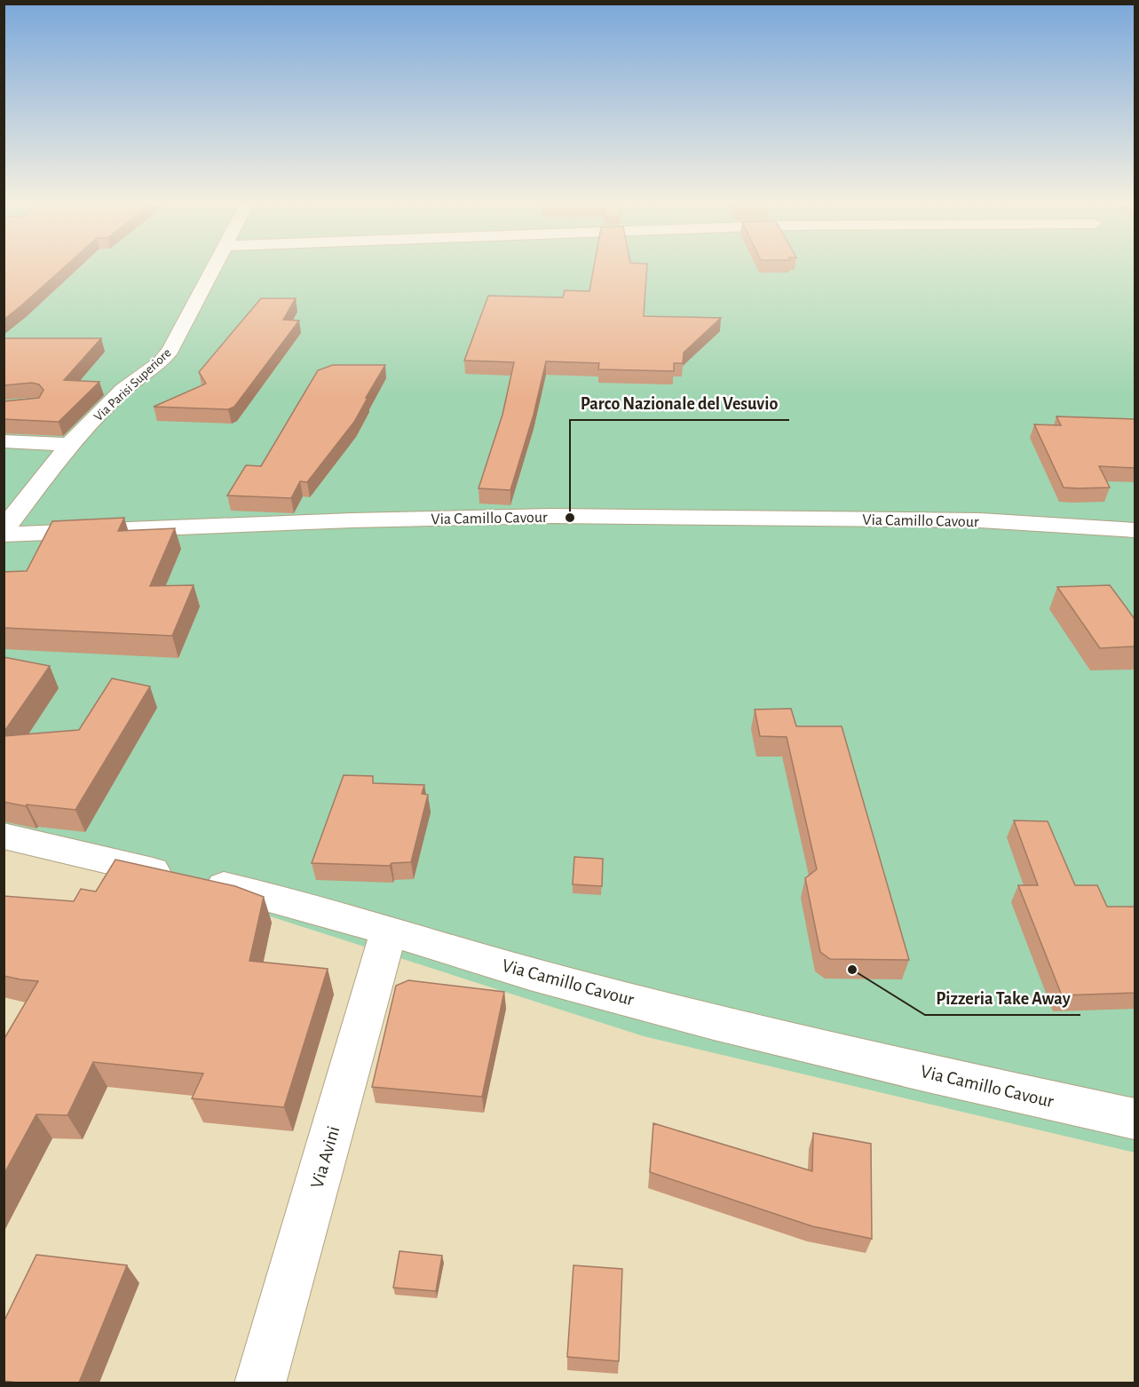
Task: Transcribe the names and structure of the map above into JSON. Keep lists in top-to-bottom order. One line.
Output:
{"streets":{"street":["Via Parisi Superiore","Via Camillo Cavour","Via Avini"]},"crossings":[["Via Camillo Cavour","Via Avini"]],"places":["Parco Nazionale del Vesuvio","Pizzeria Take Away"]}
